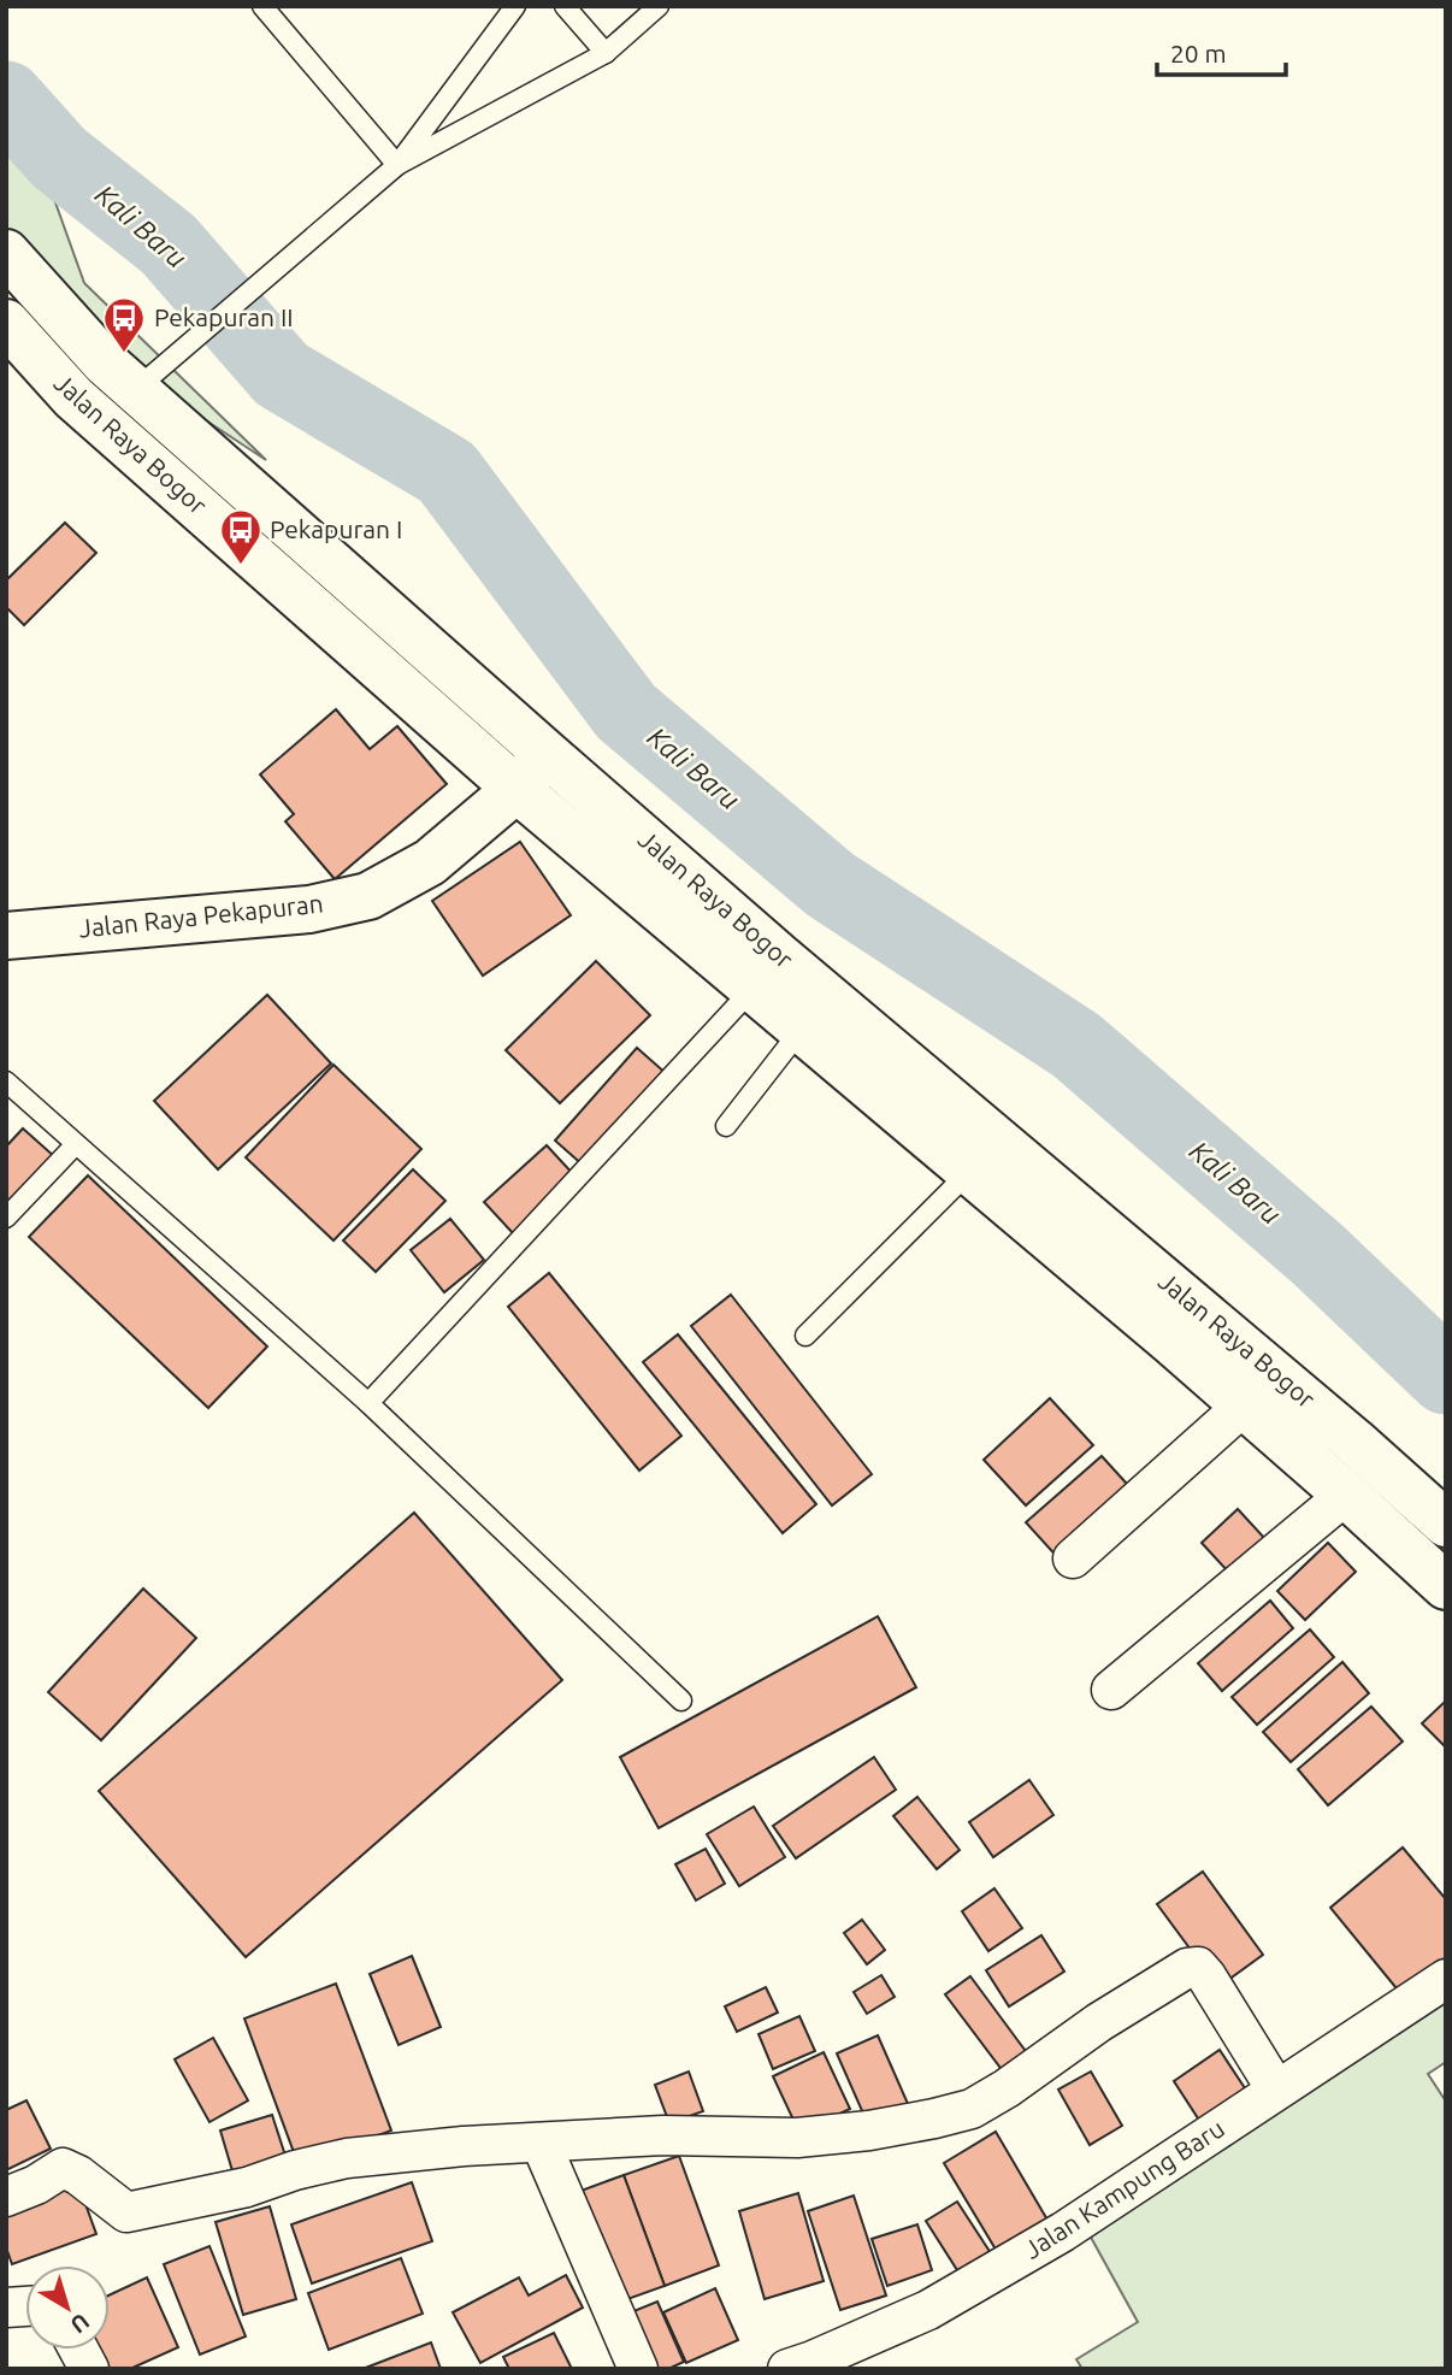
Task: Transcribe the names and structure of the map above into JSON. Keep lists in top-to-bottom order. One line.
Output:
{"streets":{"main road":["Jalan Raya Bogor","Jalan Raya Pekapuran"],"street":["Jalan Kampung Baru"]},"crossings":[["Jalan Raya Bogor","Jalan Raya Pekapuran"]],"water":["Kali Baru"],"places":{"bus stop":["Pekapuran II","Pekapuran I"]},"scale_bar":"20 m","north":"bottom right"}
